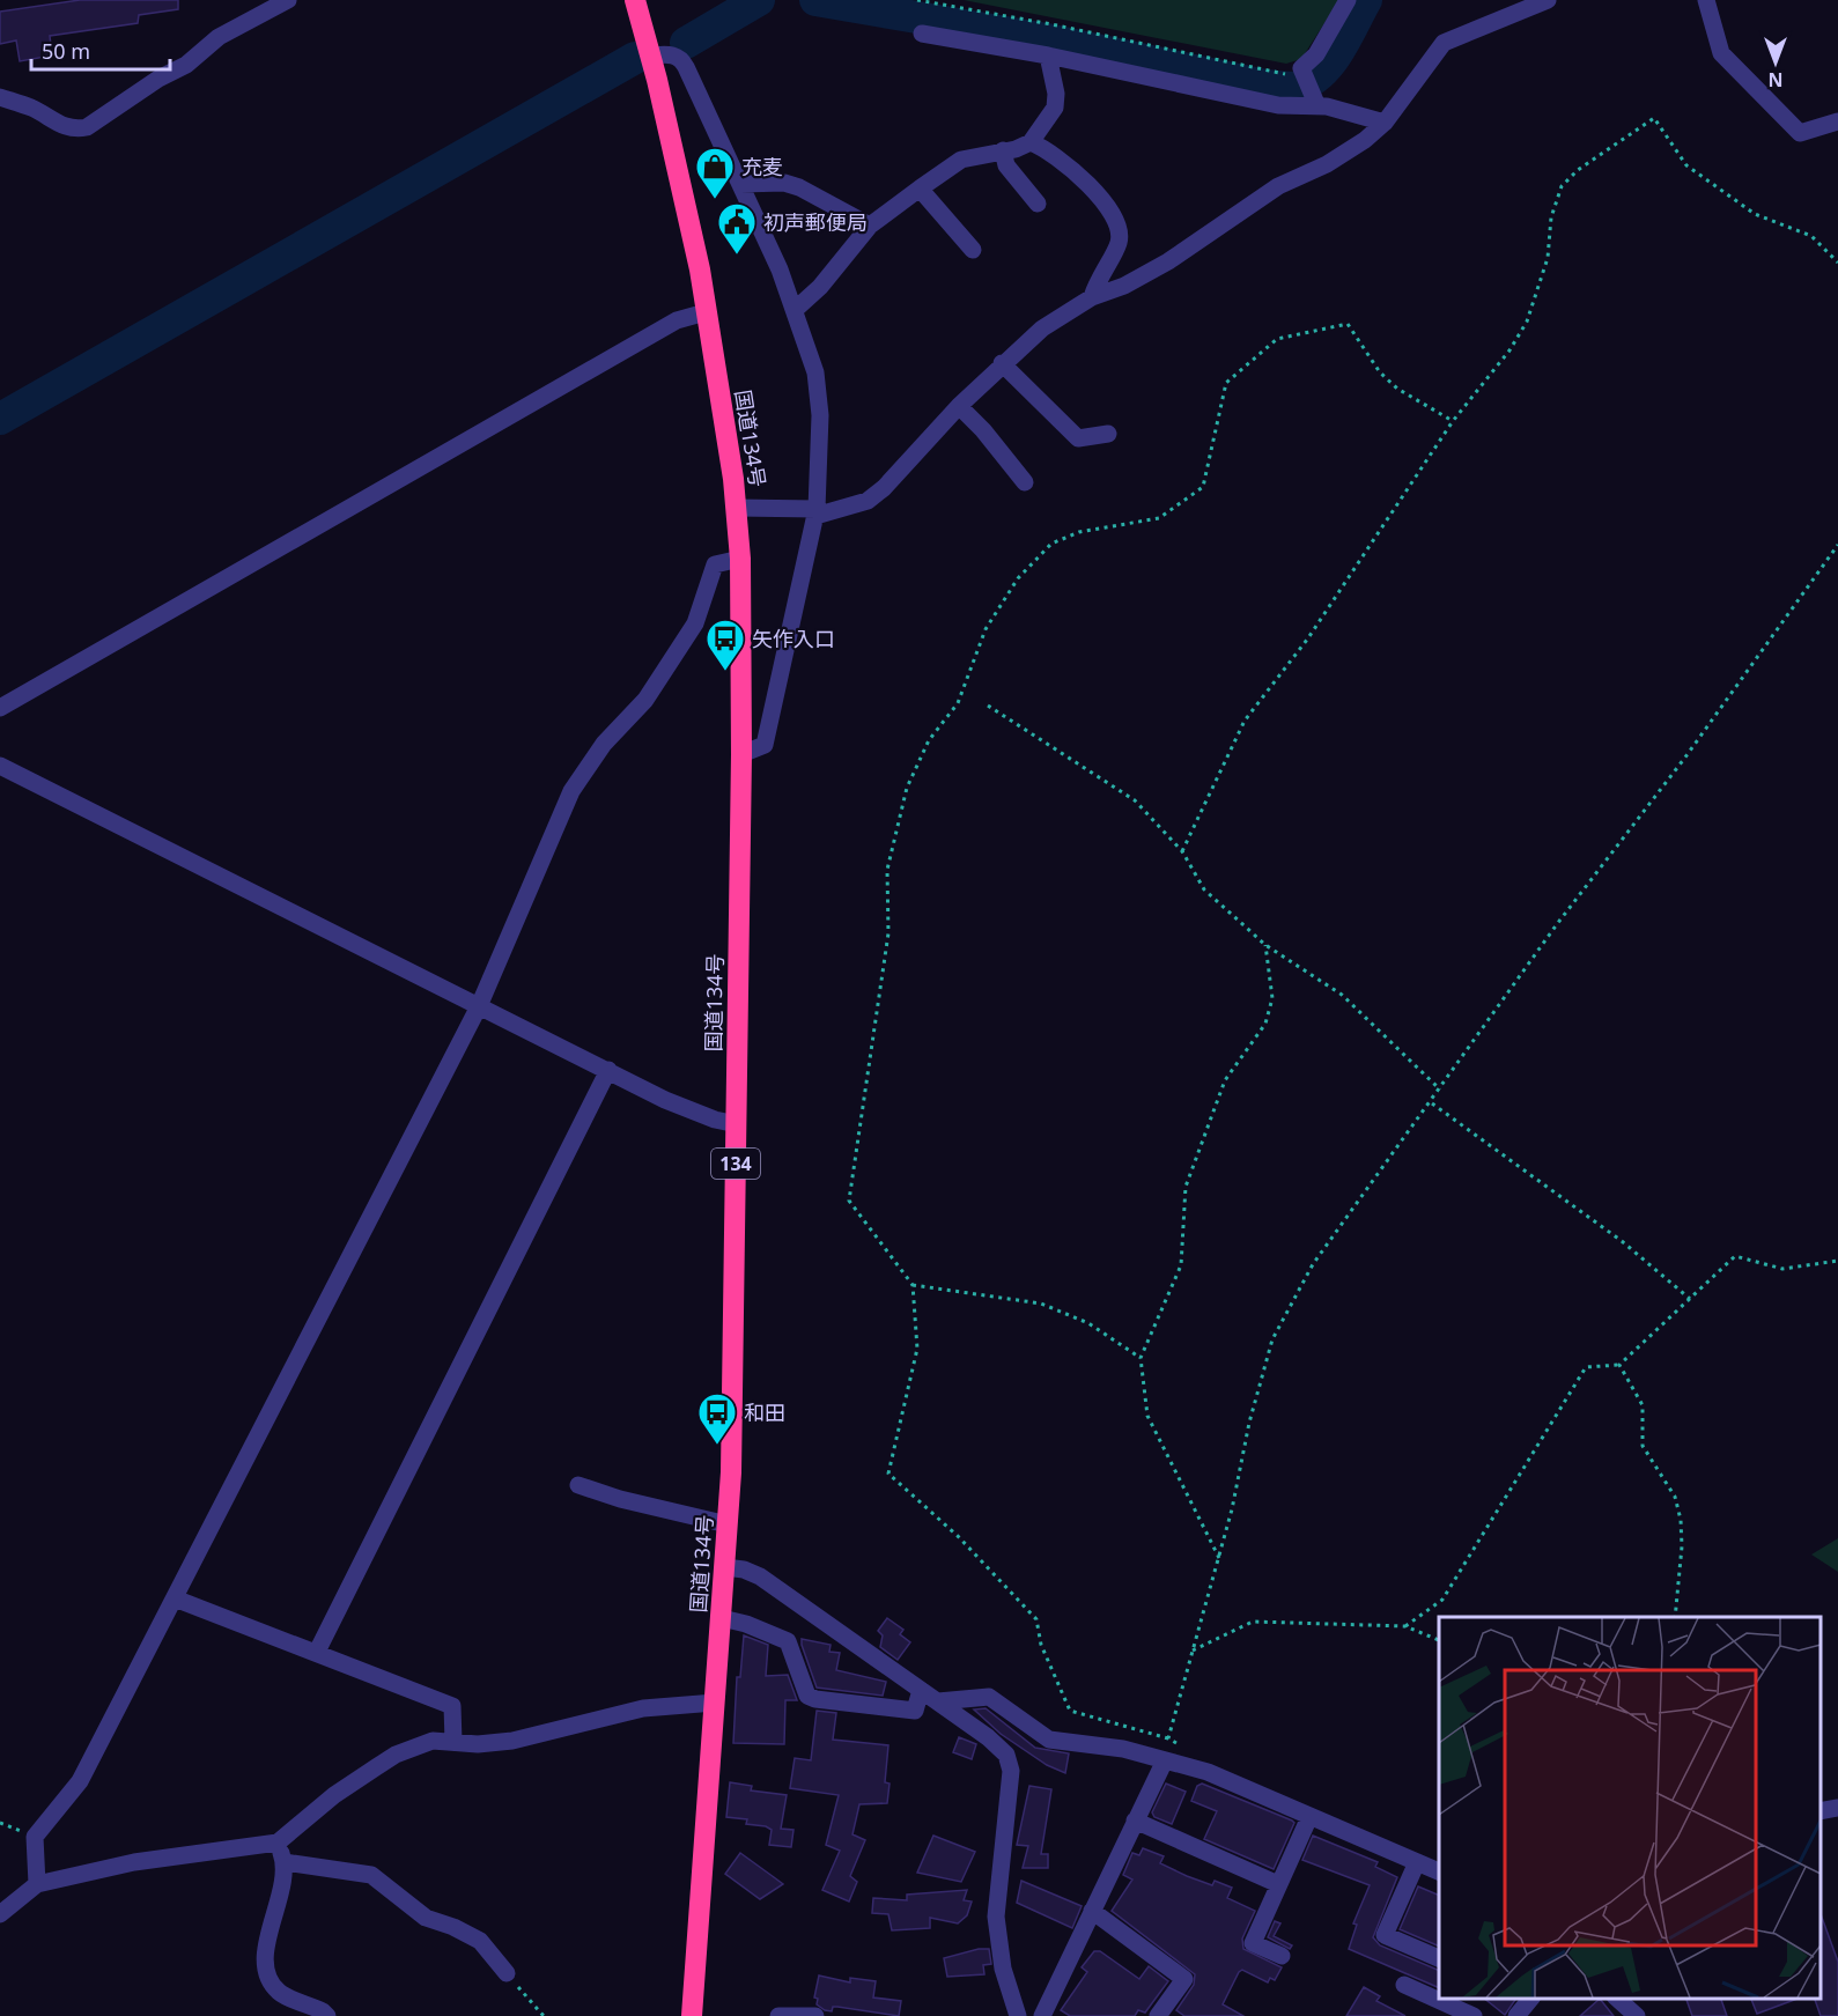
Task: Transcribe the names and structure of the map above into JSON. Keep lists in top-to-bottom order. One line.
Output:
{"streets":{"highway":["国道134号","134"]},"places":{"shop":["充麦"],"public building":["初声郵便局"],"bus stop":["矢作入口","和田"]},"scale_bar":"50 m","north":"bottom"}
